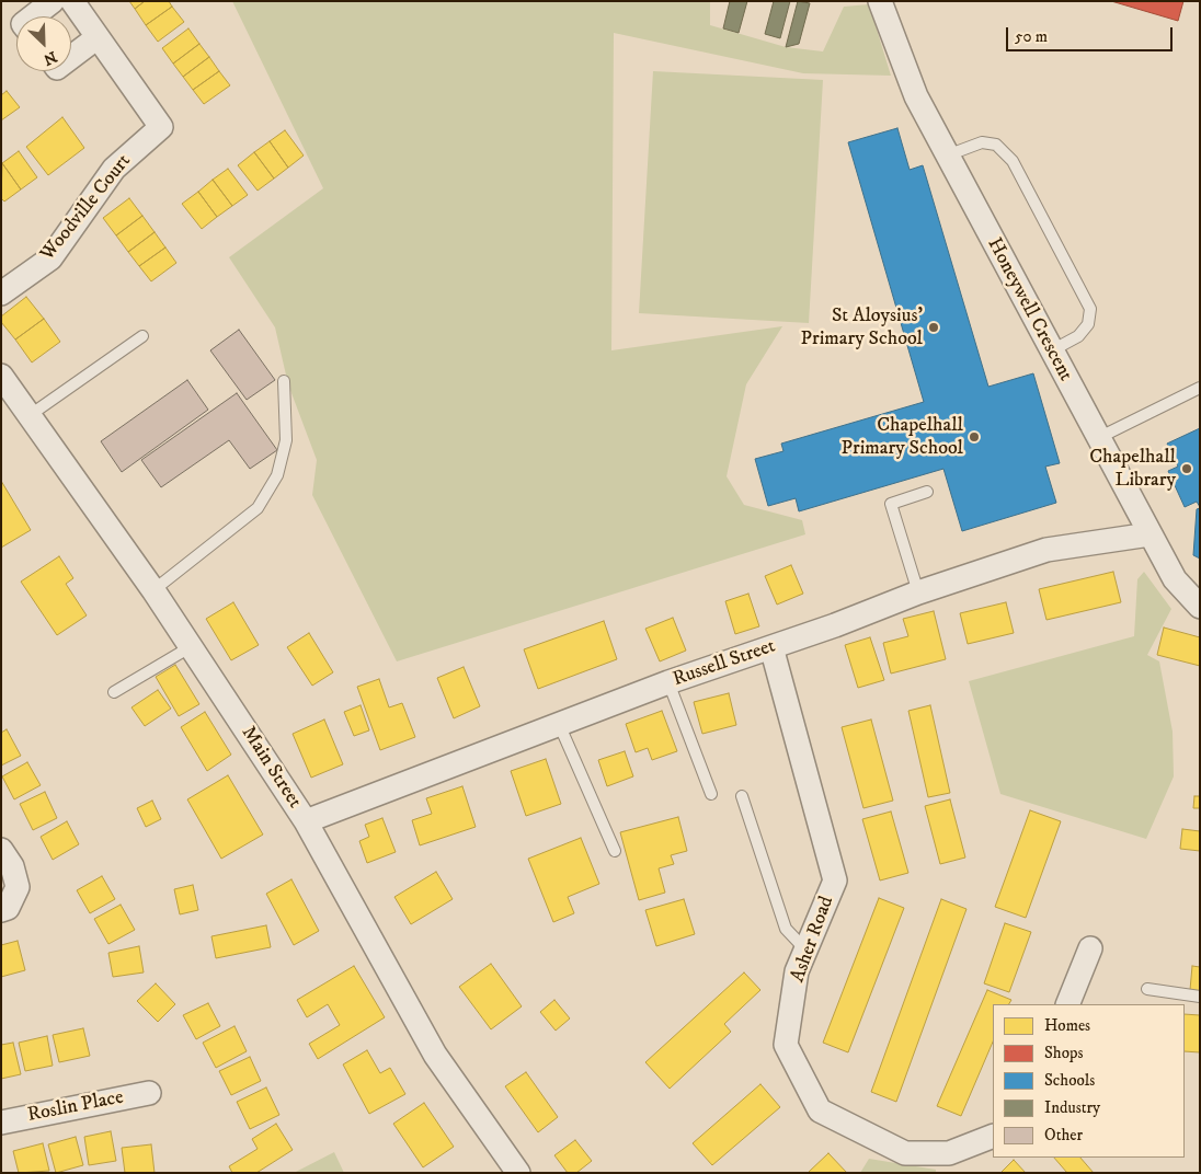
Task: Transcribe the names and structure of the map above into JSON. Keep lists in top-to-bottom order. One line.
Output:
{"streets":{"street":["Woodville Court","Honeywell Crescent","Russell Street","Main Street","Asher Road","Roslin Place"]},"crossings":[["Honeywell Crescent","Russell Street"],["Russell Street","Main Street"],["Russell Street","Asher Road"]],"places":["St Aloysius' Primary School","Chapelhall Primary School","Chapelhall Library"],"legend":["Homes","Shops","Schools","Industry","Other"],"scale_bar":"50 m","north":"bottom right"}
